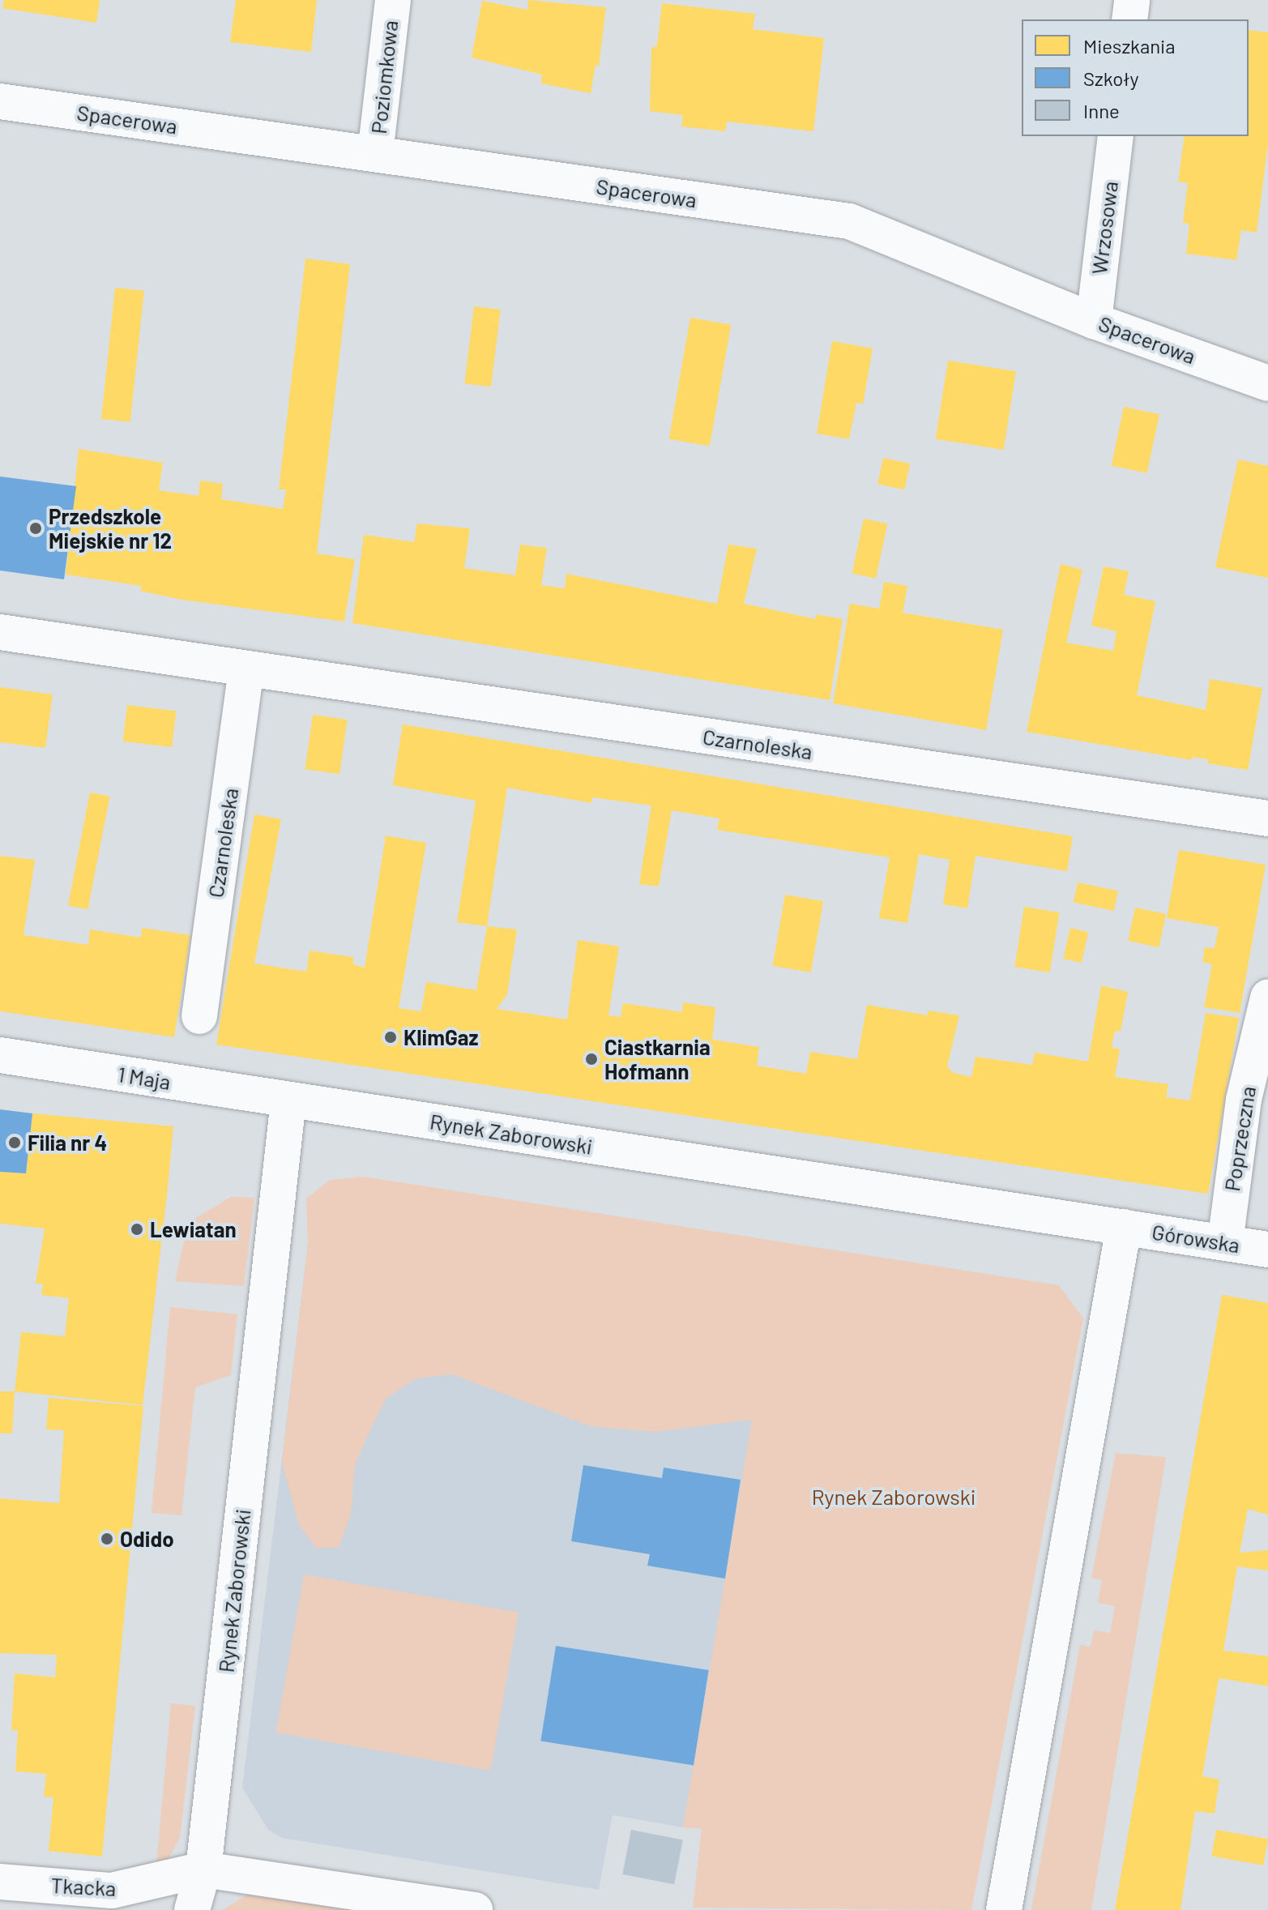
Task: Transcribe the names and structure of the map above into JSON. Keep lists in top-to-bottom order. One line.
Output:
{"streets":{"street":["Poziomkowa","Spacerowa","Wrzosowa","Czarnoleska","1 Maja","Rynek Zaborowski","Poprzeczna","Górowska","Tkacka"]},"crossings":[["Poziomkowa","Spacerowa"],["Spacerowa","Wrzosowa"],["1 Maja","Rynek Zaborowski"],["Rynek Zaborowski","Górowska"],["Rynek Zaborowski","Tkacka"],["Poprzeczna","Górowska"]],"parks":["Rynek Zaborowski"],"places":["Przedszkole Miejskie nr 12","KlimGaz","Ciastkarnia Hofmann","Filia nr 4","Lewiatan","Odido"],"legend":["Mieszkania","Szkoły","Inne"]}
